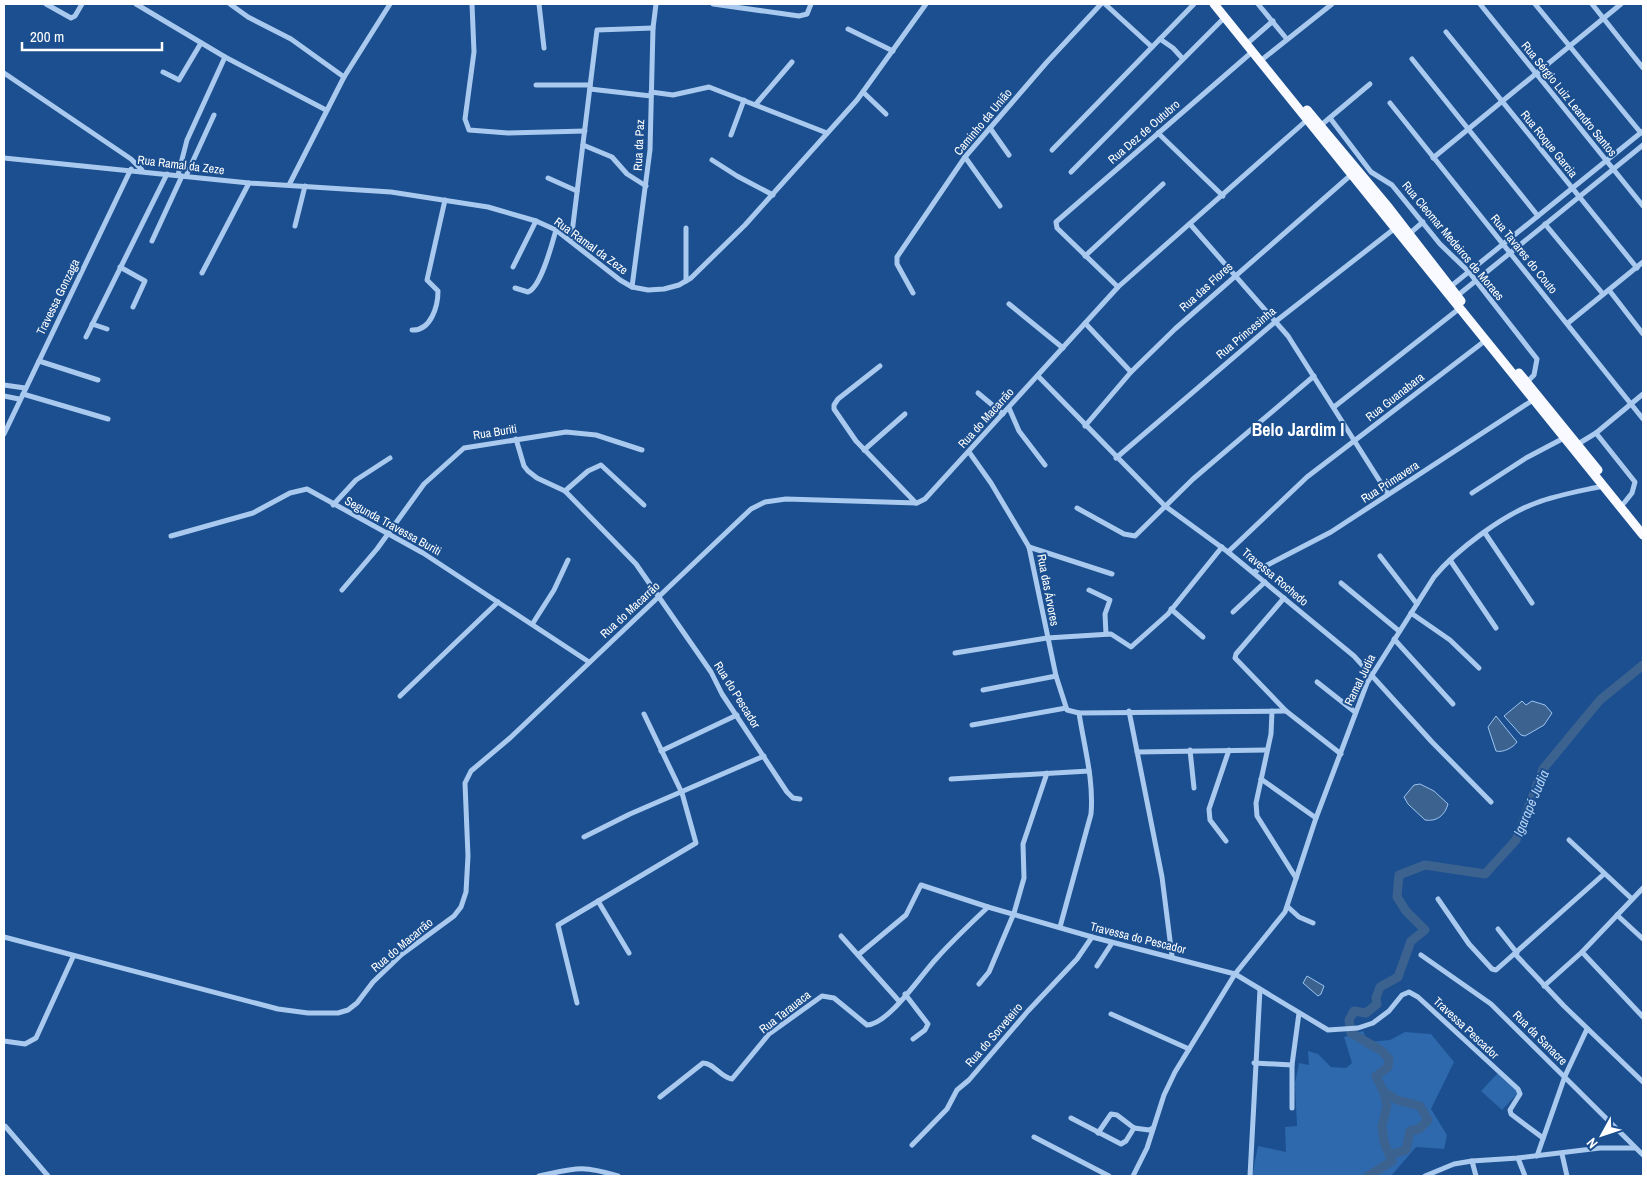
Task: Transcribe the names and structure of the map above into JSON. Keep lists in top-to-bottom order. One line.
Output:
{"streets":{"street":["Rua Sérgio Luiz Leandro Santos","Caminho da União","Rua Dez de Outubro","Rua Roque Garcia","Rua da Paz","Rua Ramal da Zeze","Rua Cleomar Medeiros de Moraes","Rua Tavares do Couto","Rua das Flores","Travessa Gonzaga","Rua Princesinha","Rua Guanabara","Rua do Macarrão","Rua Buriti","Rua Primavera","Segunda Travessa Buriti","Travessa Rochedo","Rua das Árvores","Ramal Judia","Rua do Pescador","Travessa do Pescador","Rua Tarauaca","Travessa Pescador","Rua do Sorveteiro","Rua da Sanacre"]},"crossings":[["Rua da Paz","Rua Ramal da Zeze"],["Rua Ramal da Zeze","Travessa Gonzaga"],["Rua das Flores","Travessa Rochedo"],["Rua Princesinha","Travessa Rochedo"],["Rua Guanabara","Travessa Rochedo"],["Rua do Macarrão","Segunda Travessa Buriti"],["Rua do Macarrão","Travessa Rochedo"],["Rua do Macarrão","Rua das Árvores"],["Rua do Macarrão","Rua do Pescador"],["Rua Buriti","Segunda Travessa Buriti"],["Rua Buriti","Rua do Pescador"],["Rua Primavera","Travessa Rochedo"],["Travessa Rochedo","Ramal Judia"],["Ramal Judia","Travessa do Pescador"],["Travessa do Pescador","Rua Tarauaca"],["Travessa do Pescador","Travessa Pescador"],["Travessa do Pescador","Rua do Sorveteiro"]],"districts":["Belo Jardim I"],"water":["Igarapé Judia"],"scale_bar":"200 m","north":"bottom left"}
